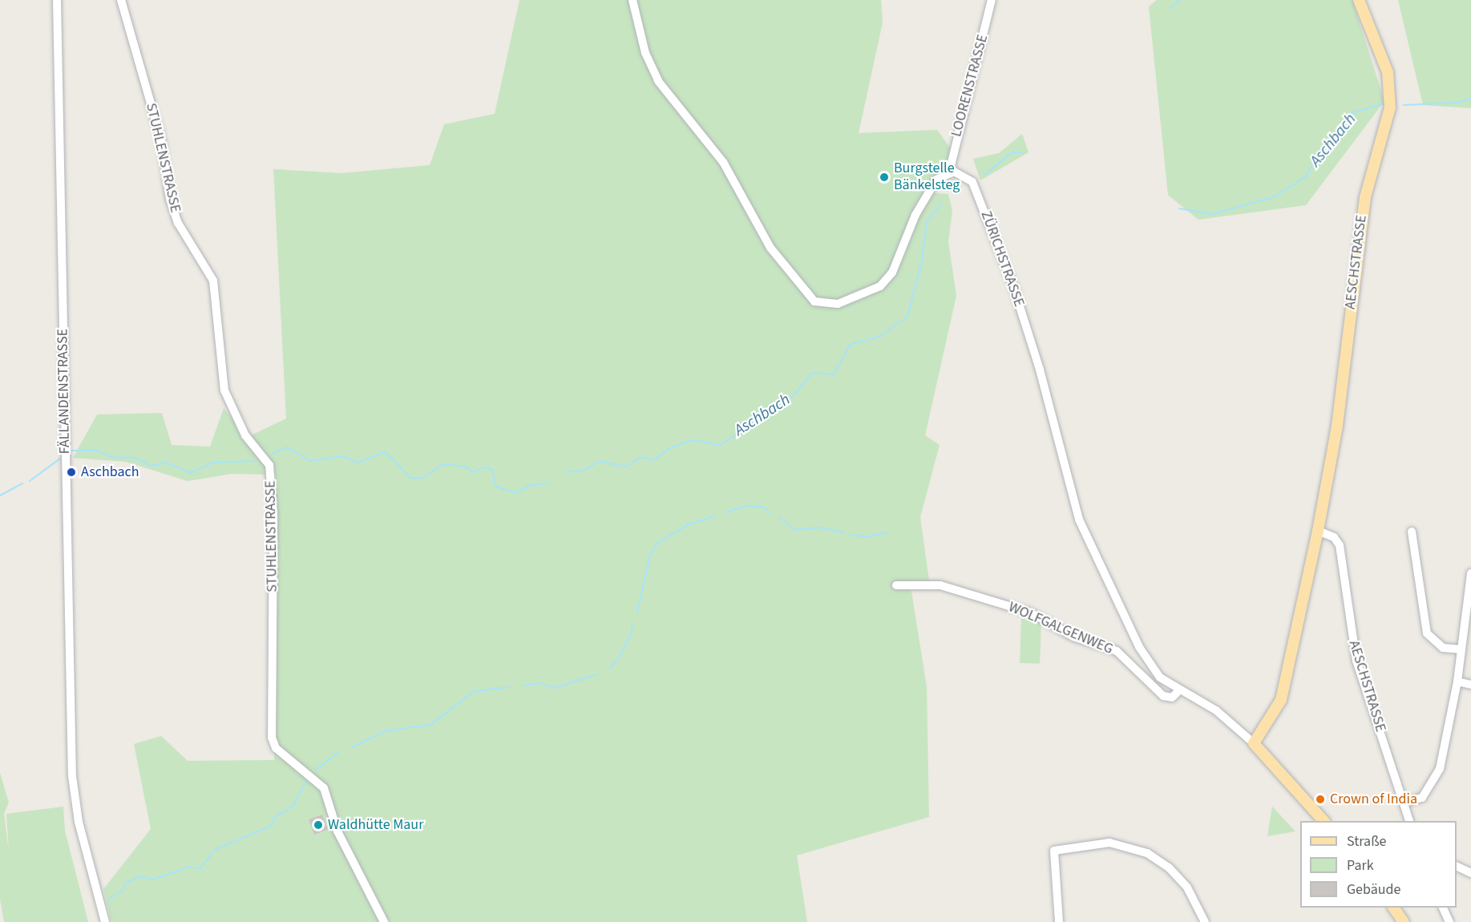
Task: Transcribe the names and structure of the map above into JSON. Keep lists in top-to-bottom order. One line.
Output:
{"streets":{"main road":["ZÜRICHSTRASSE","AESCHSTRASSE"],"street":["LOORENSTRASSE","STUHLENSTRASSE","FÄLLANDENSTRASSE","WOLFGALGENWEG"]},"crossings":[["LOORENSTRASSE","ZÜRICHSTRASSE"],["ZÜRICHSTRASSE","AESCHSTRASSE"],["ZÜRICHSTRASSE","WOLFGALGENWEG"]],"water":["Aschbach"],"places":["Burgstelle Bänkelsteg","Aschbach","Crown of India","Waldhütte Maur"],"legend":["Straße","Park","Gebäude"]}
